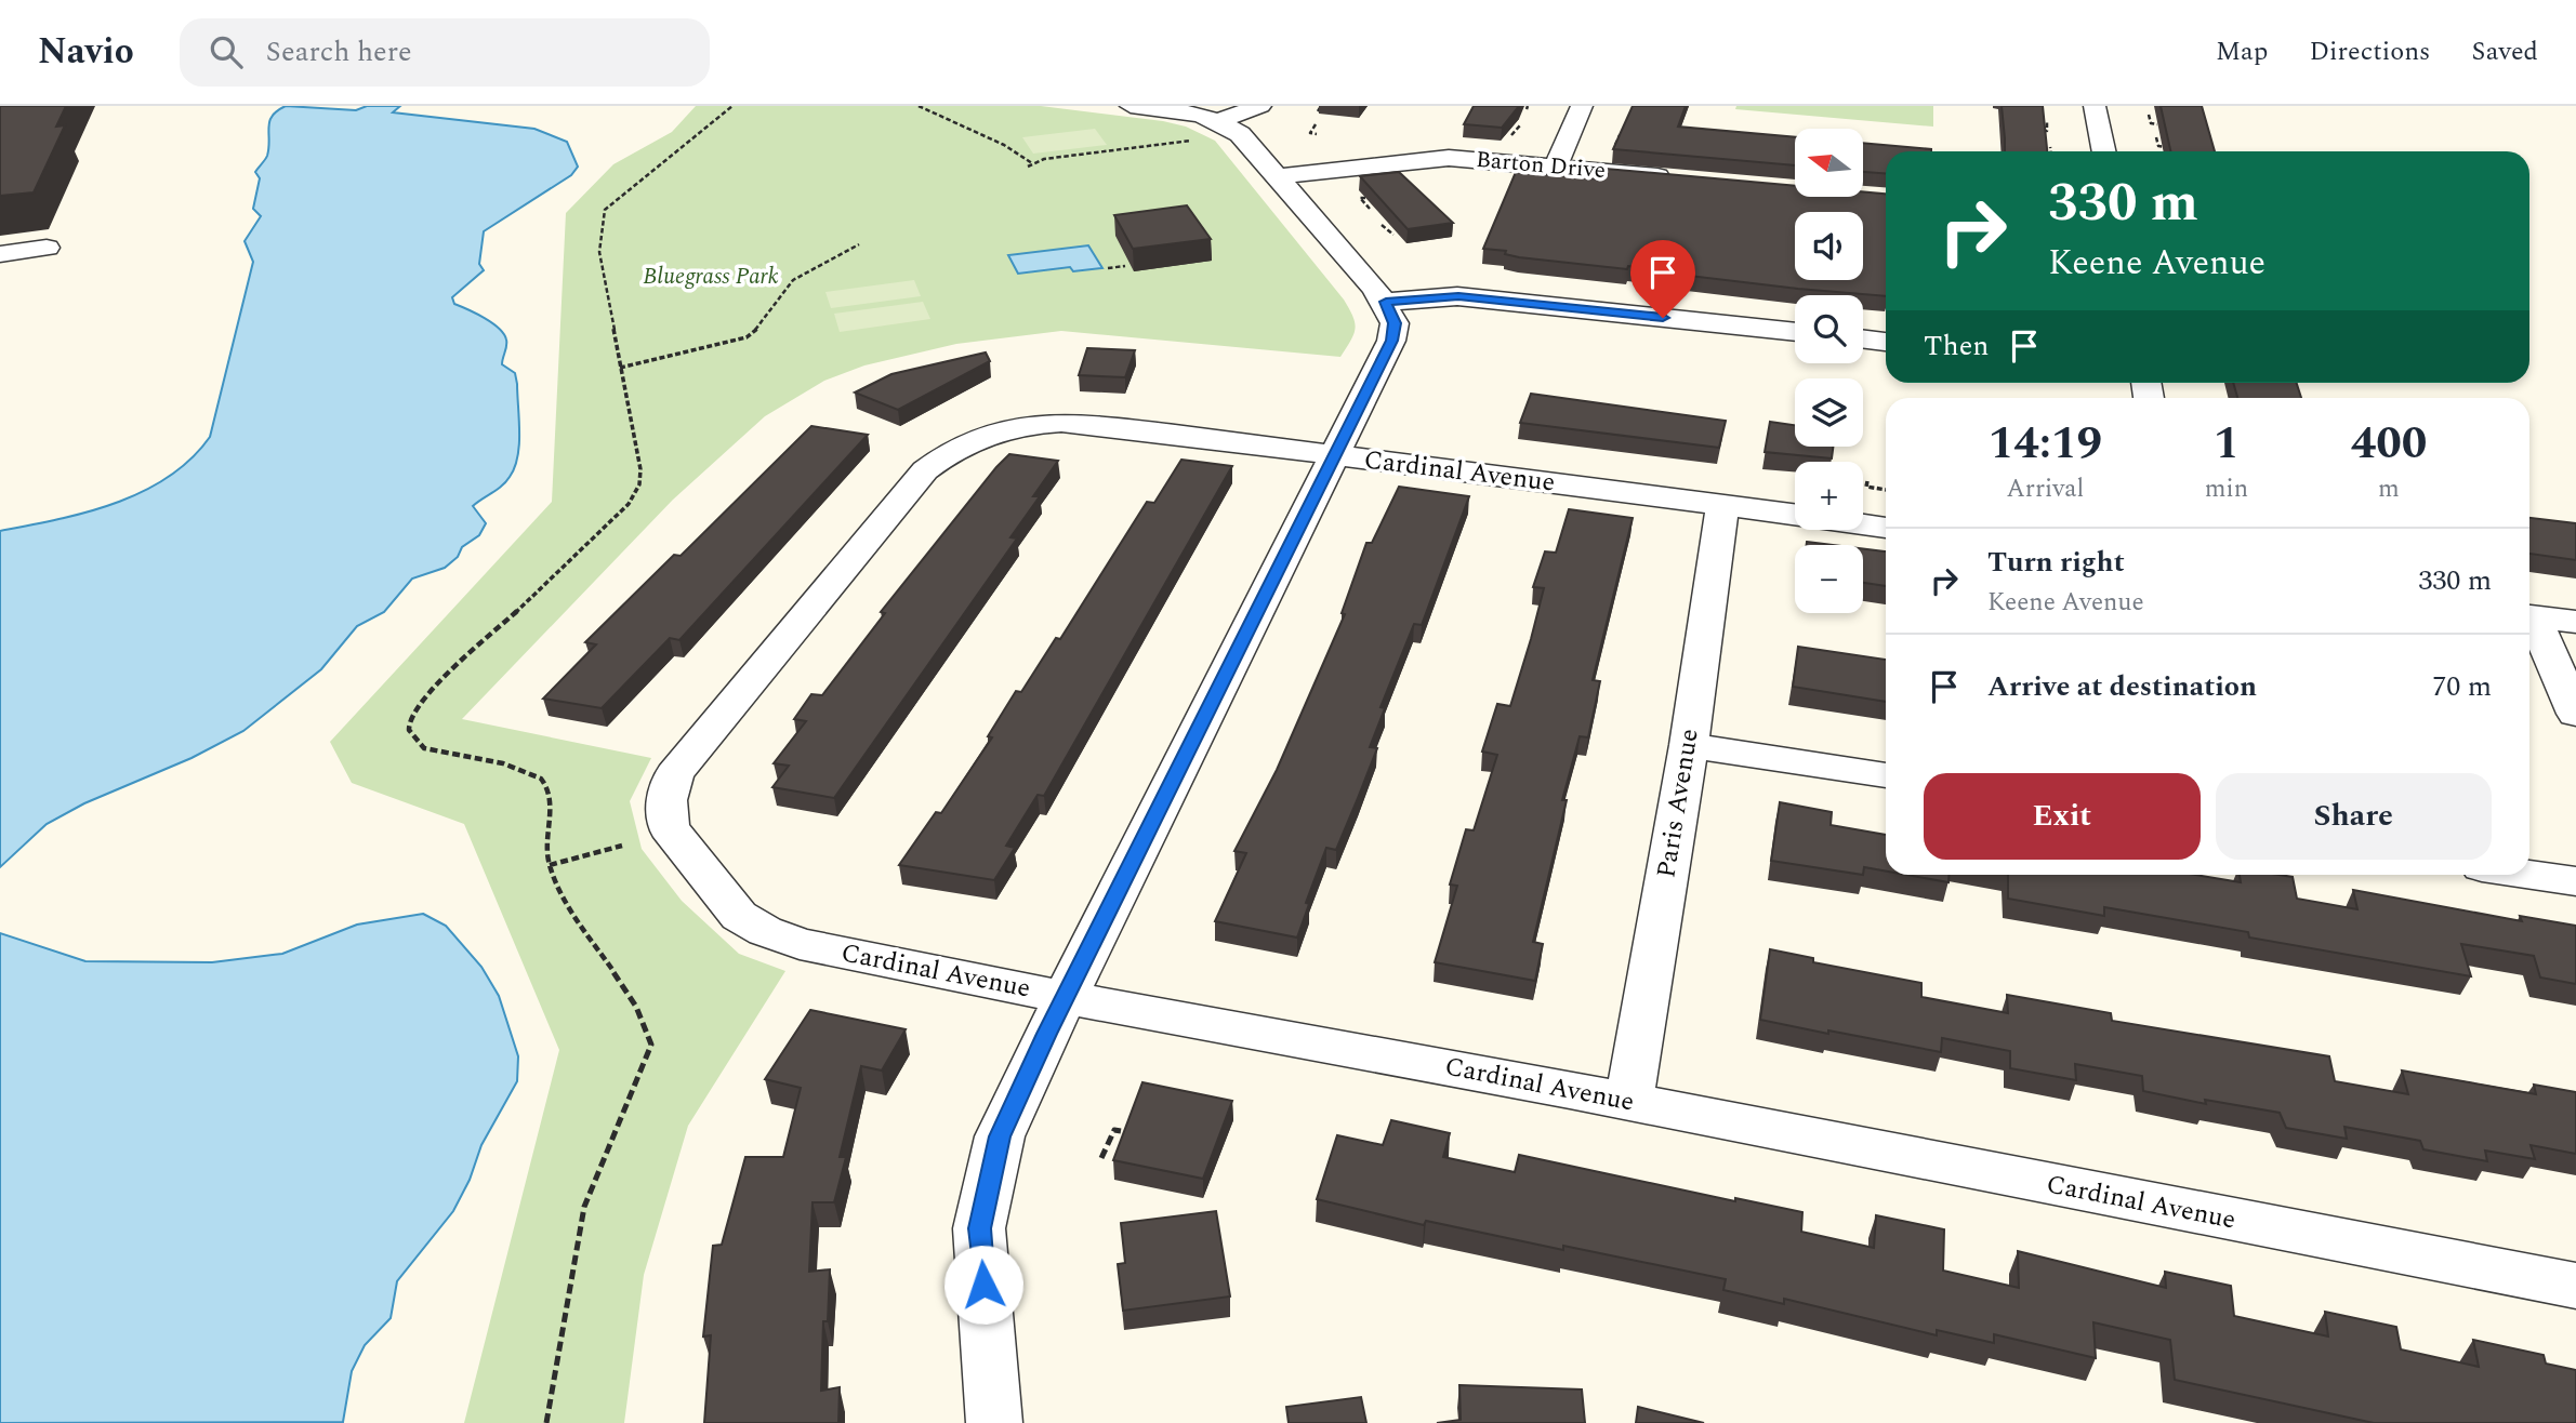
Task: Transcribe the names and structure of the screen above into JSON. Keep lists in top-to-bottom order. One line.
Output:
{"streets":{"street":["Barton Drive","Cardinal Avenue","Paris Avenue"]},"crossings":[["Cardinal Avenue","Paris Avenue"]],"parks":["Bluegrass Park"],"north":"left","page":{"header":"Navio","search":"Search here","nav":["Map","Directions","Saved"],"map_buttons":["+","−"],"turn":["330 m","Keene Avenue"],"then":"Then","eta":["14:19","Arrival","1","min","400","m"],"list":[{"name":"Turn right","note":"Keene Avenue","value":"330 m"},{"name":"Arrive at destination","value":"70 m"}],"buttons":["Exit","Share"]}}
